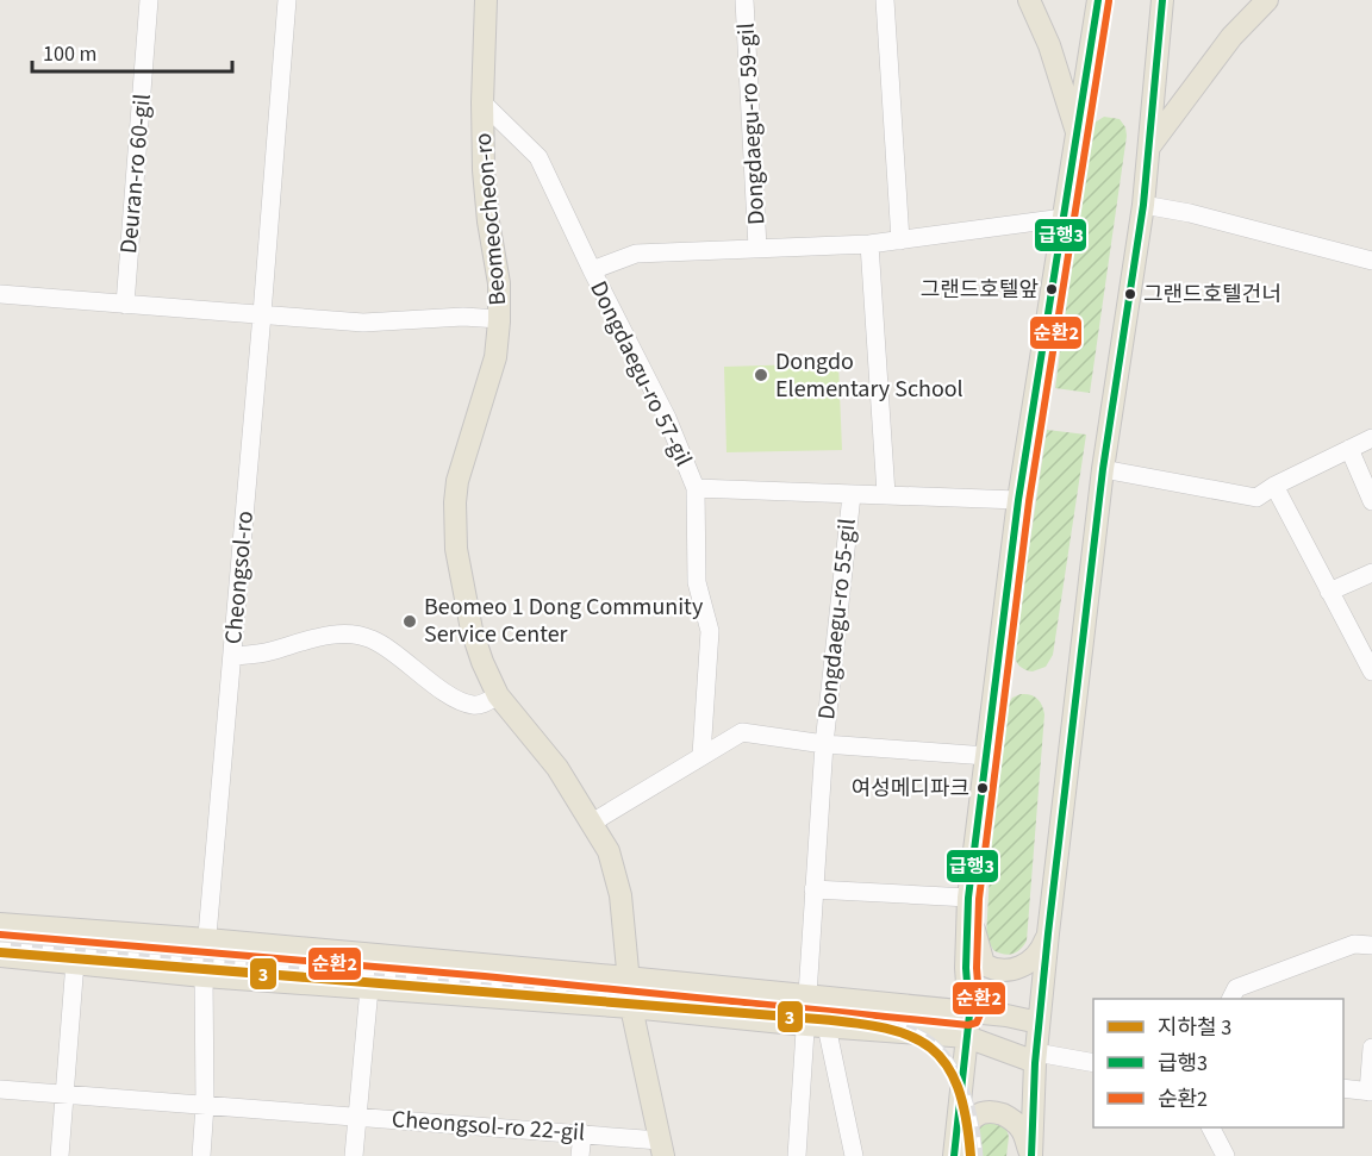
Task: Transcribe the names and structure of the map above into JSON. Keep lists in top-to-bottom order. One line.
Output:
{"streets":{"main road":["Beomeocheon-ro"],"street":["Dongdaegu-ro 59-gil","Deuran-ro 60-gil","Dongdaegu-ro 57-gil","Cheongsol-ro","Dongdaegu-ro 55-gil","Cheongsol-ro 22-gil"]},"crossings":[["Dongdaegu-ro 59-gil","Dongdaegu-ro 57-gil"],["Beomeocheon-ro","Dongdaegu-ro 57-gil"],["Beomeocheon-ro","Dongdaegu-ro 55-gil"],["Beomeocheon-ro","Cheongsol-ro 22-gil"],["Dongdaegu-ro 57-gil","Dongdaegu-ro 55-gil"],["Cheongsol-ro","Cheongsol-ro 22-gil"]],"places":["그랜드호텔앞","그랜드호텔건너","Dongdo Elementary School","Beomeo 1 Dong Community Service Center","여성메디파크"],"lines":["transit line 급행3","transit line 순환2","metro line 3"],"legend":["지하철 3","급행3","순환2"],"scale_bar":"100 m"}
